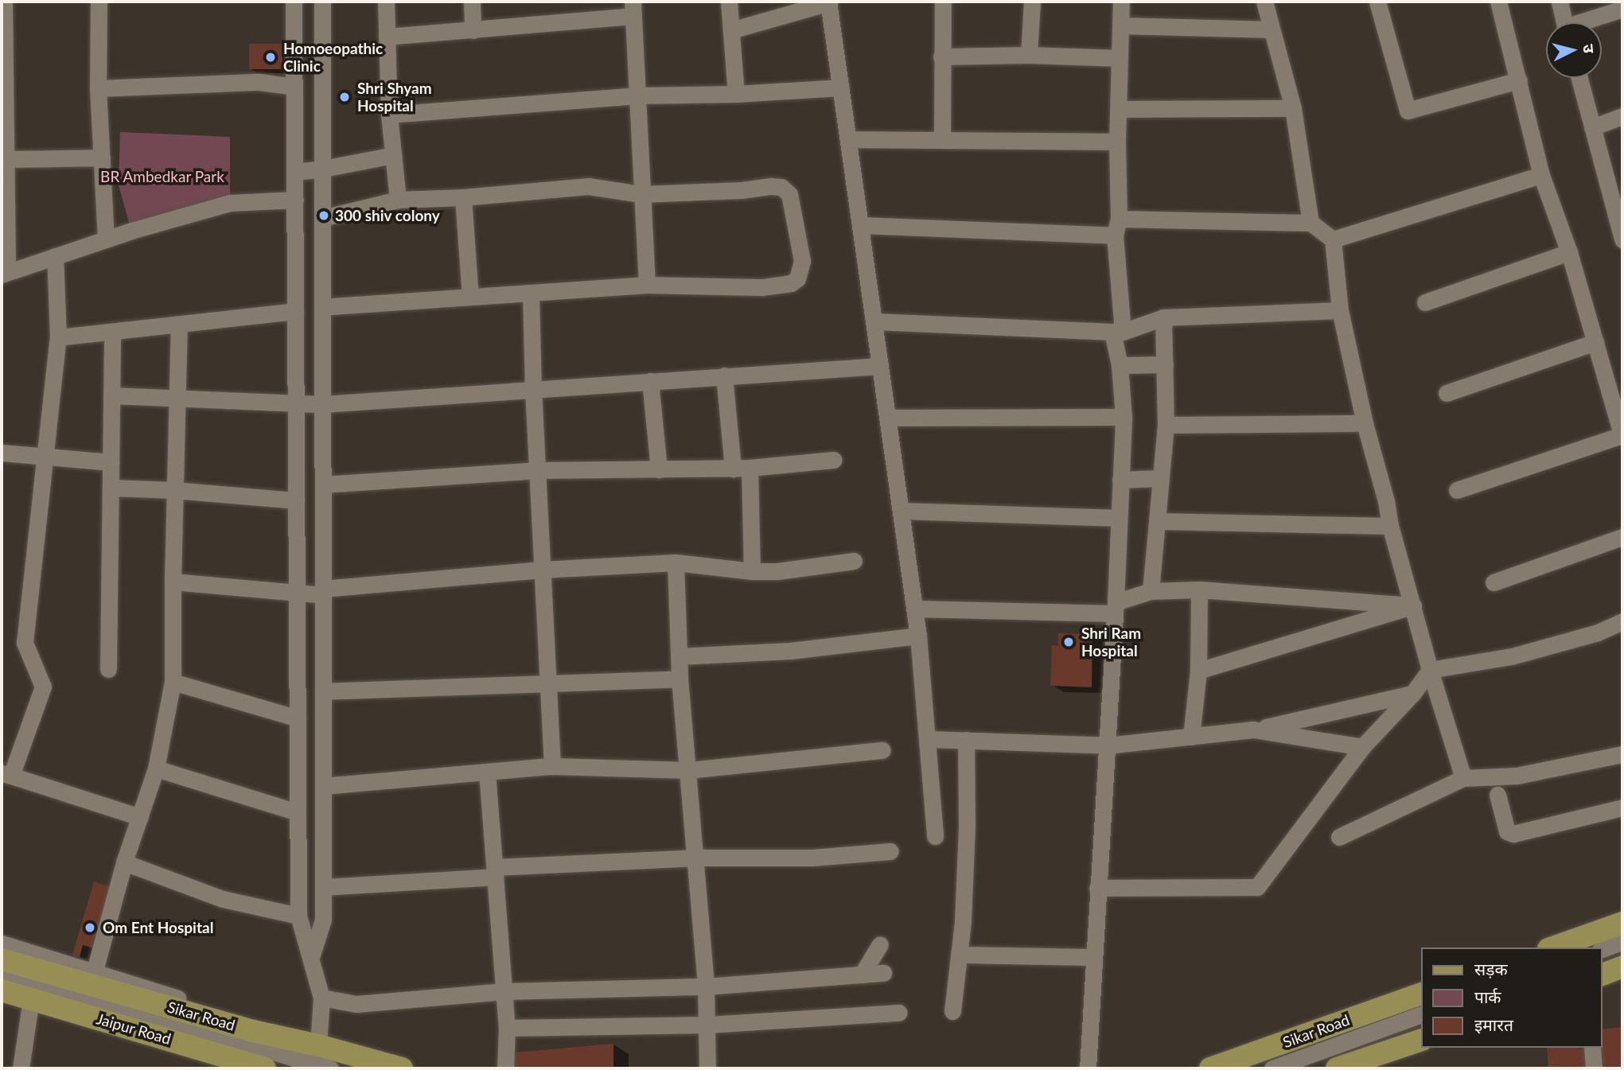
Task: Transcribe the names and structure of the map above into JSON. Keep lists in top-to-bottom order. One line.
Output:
{"streets":{"main road":["Sikar Road","Jaipur Road"]},"parks":["BR Ambedkar Park"],"places":["Homoeopathic Clinic","Shri Shyam Hospital","300 shiv colony","Shri Ram Hospital","Om Ent Hospital"],"legend":["सड़क","पार्क","इमारत"],"north":"right"}
